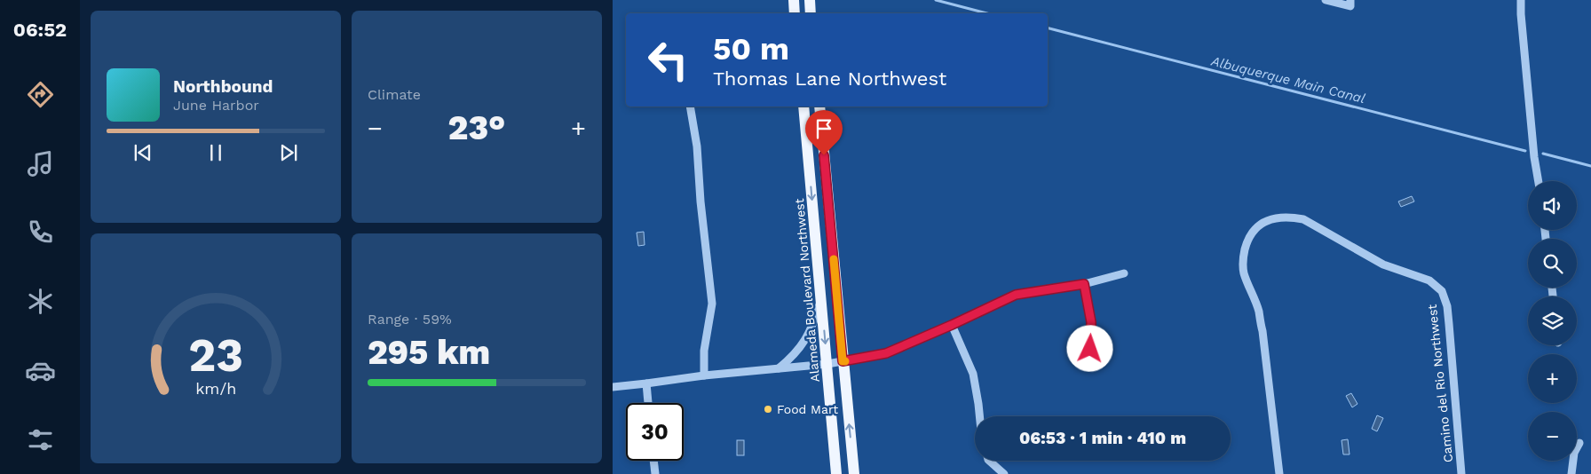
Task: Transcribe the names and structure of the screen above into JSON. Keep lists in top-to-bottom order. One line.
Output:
{"streets":{"main road":["Alameda Boulevard Northwest"],"street":["Camino del Rio Northwest"]},"water":["Albuquerque Main Canal"],"places":["Food Mart"],"page":{"tabs":"06:52","tile":["Climate",["Range · 59%","295 km"]],"turn":["50 m","Thomas Lane Northwest"],"song":["Northbound","June Harbor"],"heat":["−","23°","+"],"map_buttons":["+","−"],"limit":"30","trip":"06:53 · 1 min · 410 m","gauge":["23","km/h"]}}
